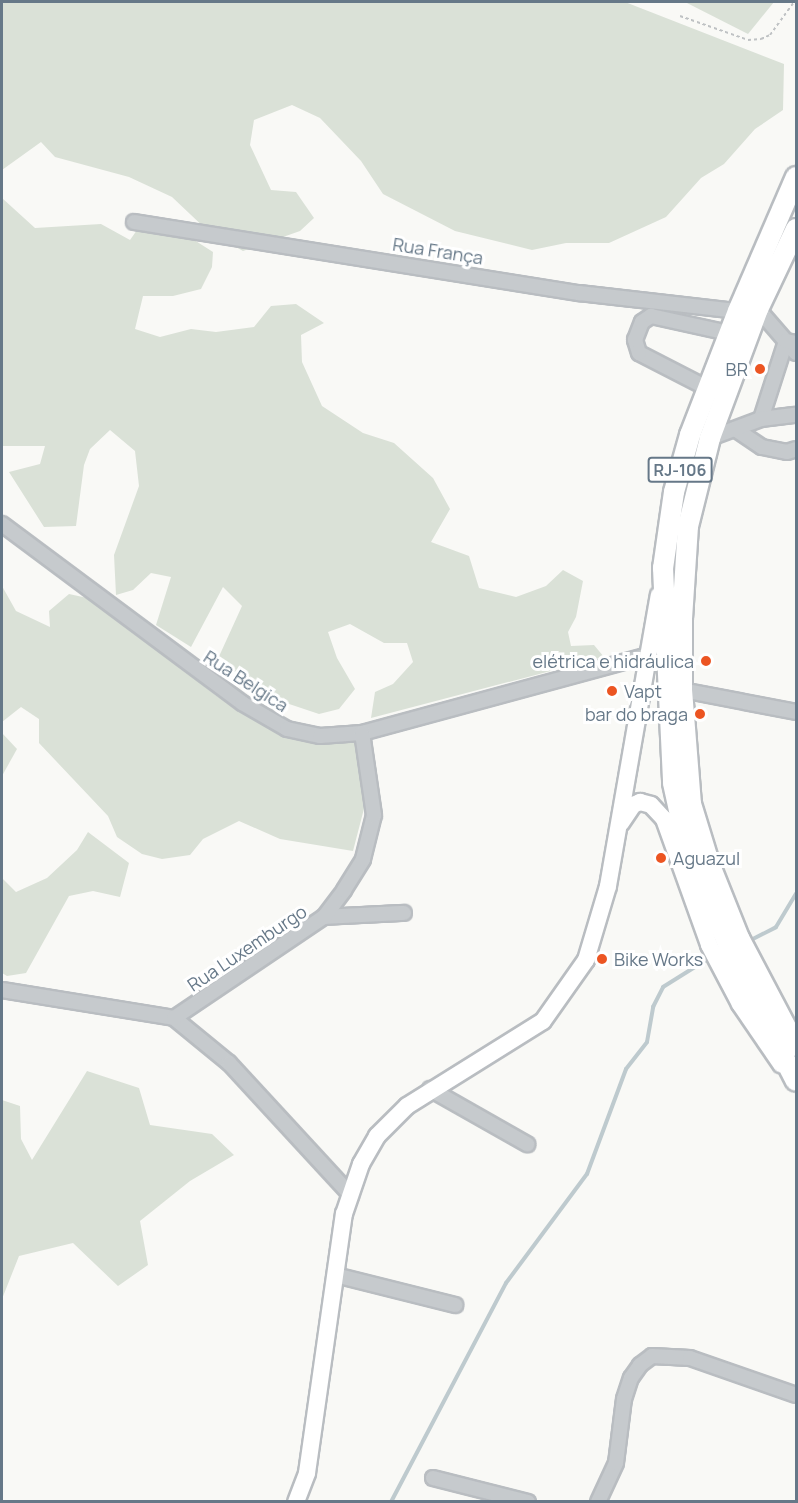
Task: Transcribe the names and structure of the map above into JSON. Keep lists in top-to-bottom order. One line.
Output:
{"streets":{"highway":["RJ-106"],"street":["Rua França","Rua Belgica","Rua Luxemburgo"]},"crossings":[["Rua França","RJ-106"],["Rua Belgica","Rua Luxemburgo"]],"places":["BR","elétrica e hidráulica","Vapt","bar do braga","Aguazul","Bike Works"]}
